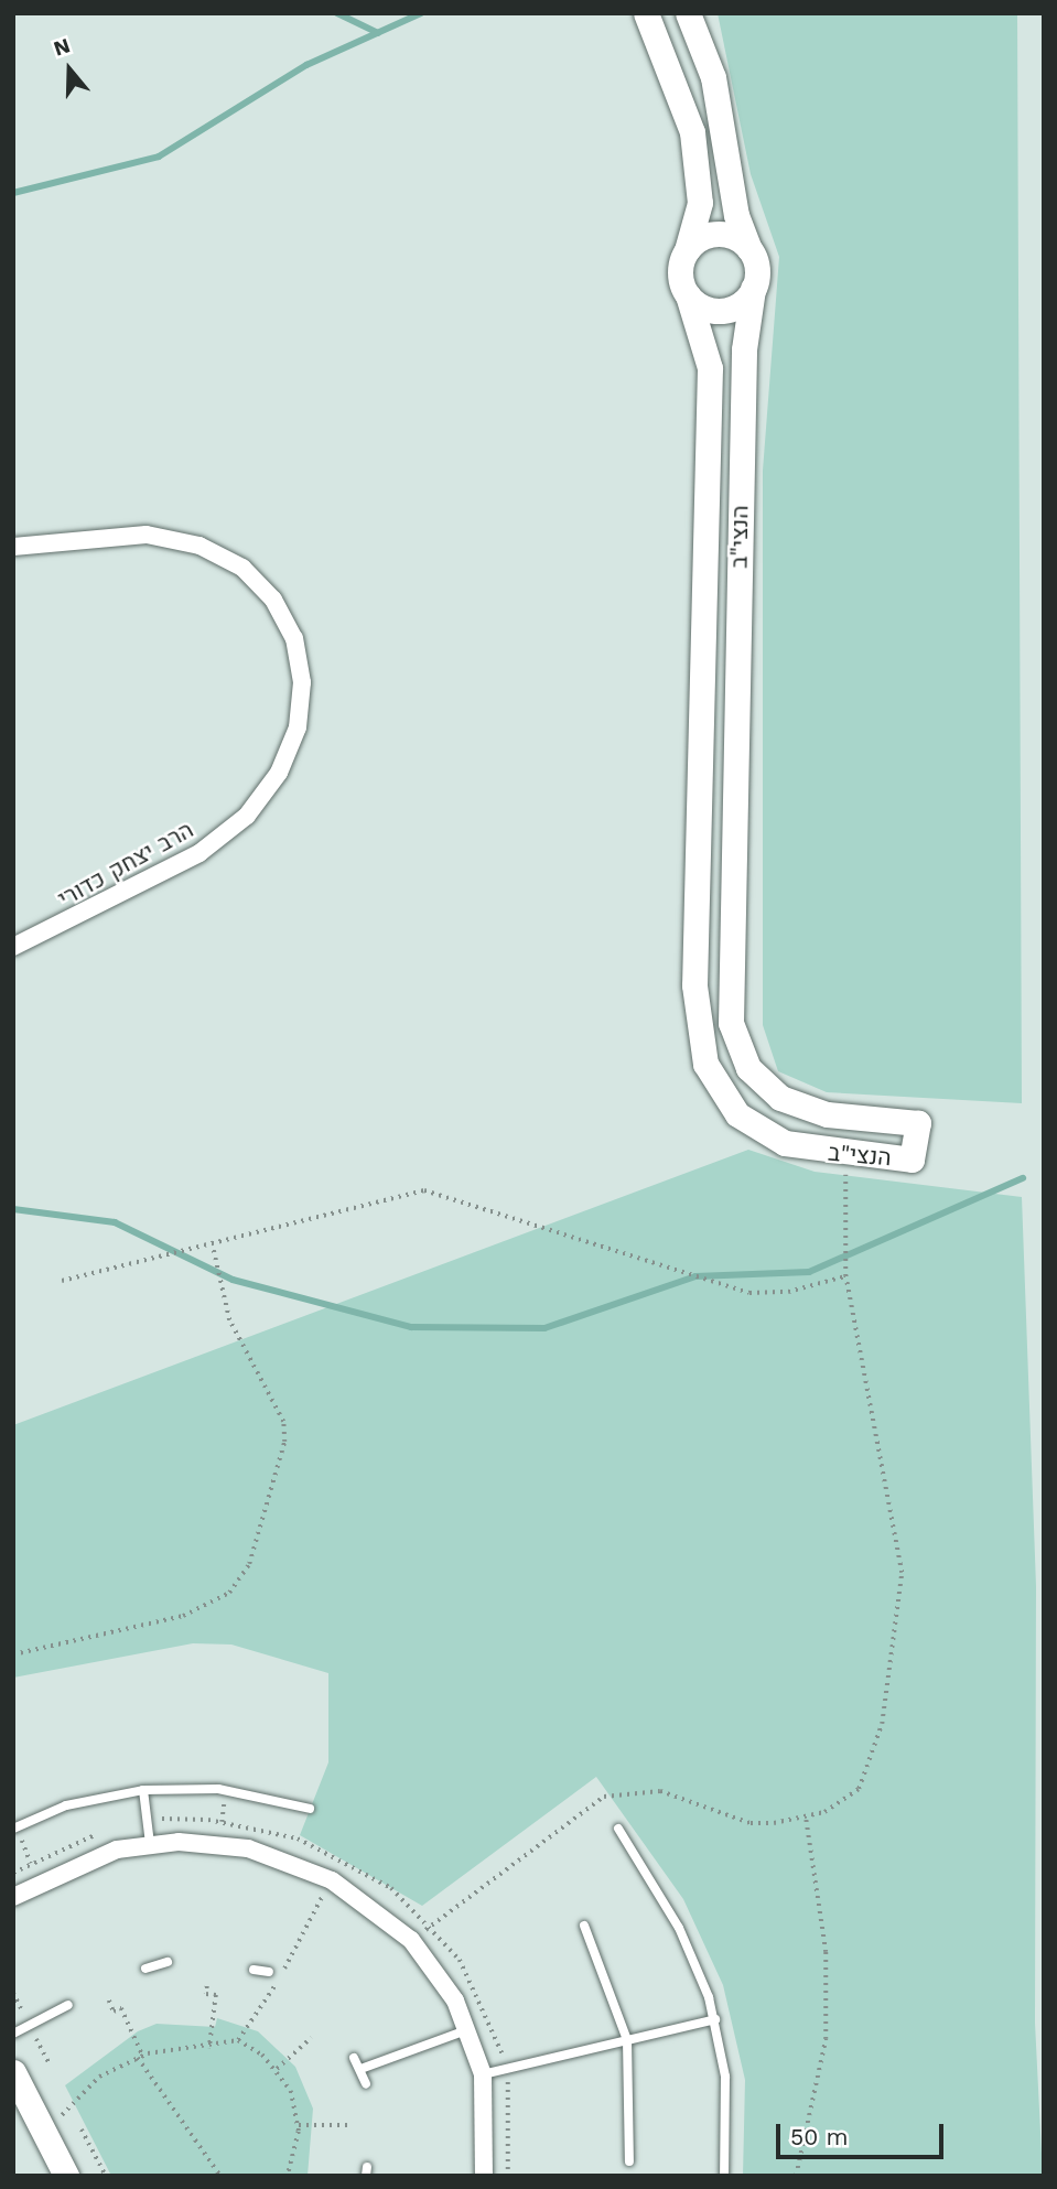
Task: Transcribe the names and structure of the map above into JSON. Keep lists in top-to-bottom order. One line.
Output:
{"streets":{"street":["הנצי\"ב","הרב יצחק כדורי"]},"scale_bar":"50 m","north":"top"}
